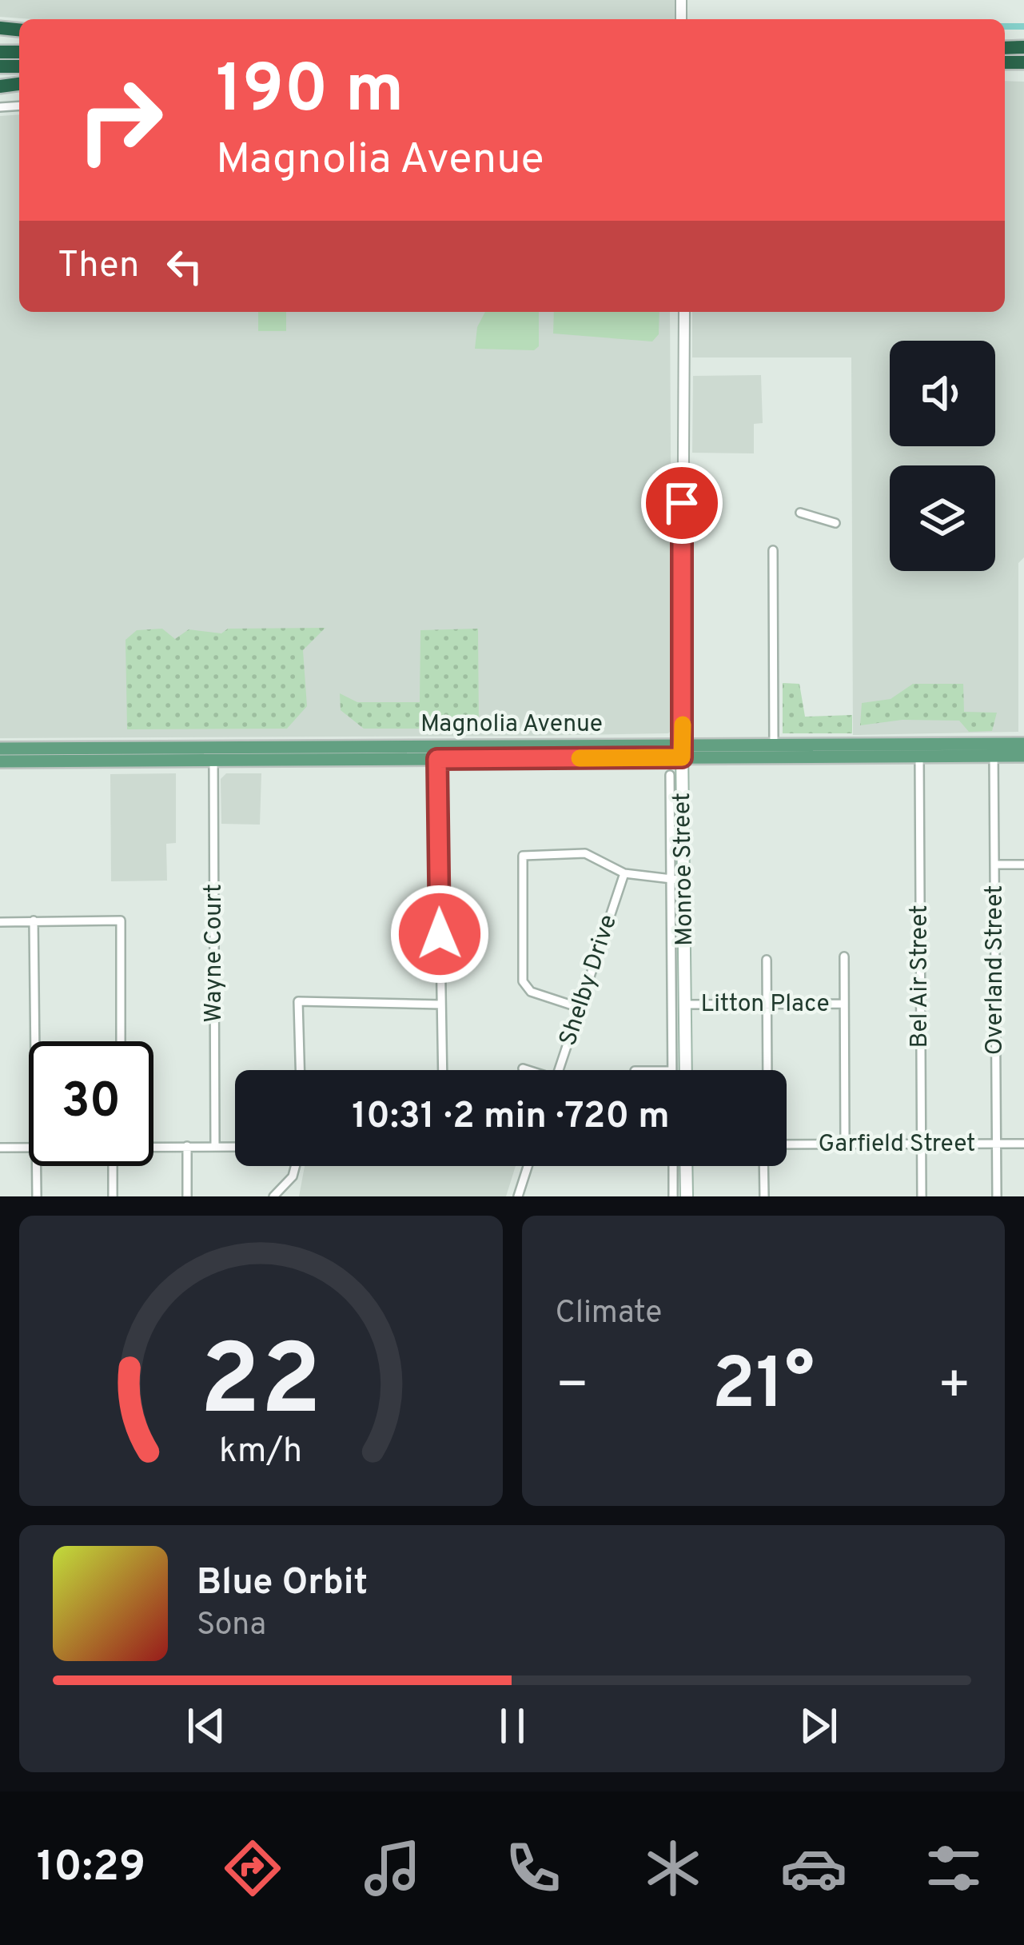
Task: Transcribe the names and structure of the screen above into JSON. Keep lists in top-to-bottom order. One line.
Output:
{"streets":{"main road":["Magnolia Avenue","Monroe Street"],"street":["Wayne Court","Overland Street","Bel Air Street","Shelby Drive","Litton Place","Garfield Street"]},"crossings":[["Magnolia Avenue","Monroe Street"],["Magnolia Avenue","Wayne Court"],["Magnolia Avenue","Overland Street"],["Magnolia Avenue","Bel Air Street"],["Monroe Street","Litton Place"],["Overland Street","Garfield Street"],["Bel Air Street","Garfield Street"]],"page":{"turn":["190 m","Magnolia Avenue"],"then":"Then","limit":"30","trip":"10:31 · 2 min · 720 m","tile":"Climate","heat":["−","21°","+"],"song":["Blue Orbit","Sona"],"tabs":"10:29","gauge":["22","km/h"]}}
